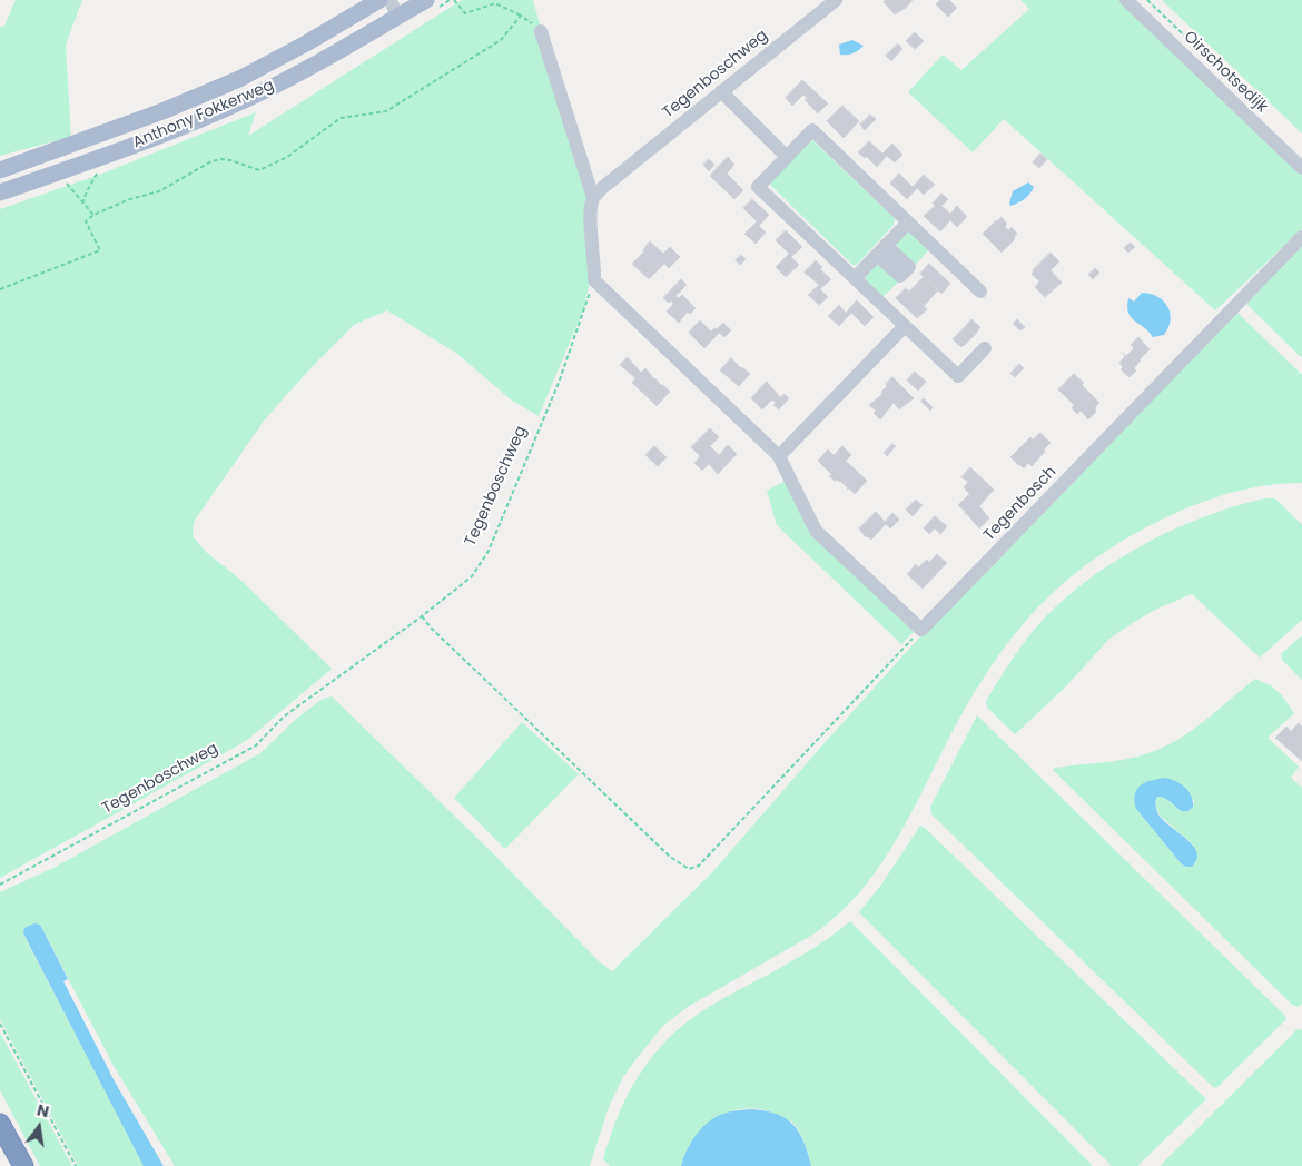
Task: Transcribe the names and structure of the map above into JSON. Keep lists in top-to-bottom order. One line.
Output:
{"streets":{"main road":["Anthony Fokkerweg"],"street":["Oirschotsedijk","Tegenboschweg","Tegenbosch"]},"north":"top"}
